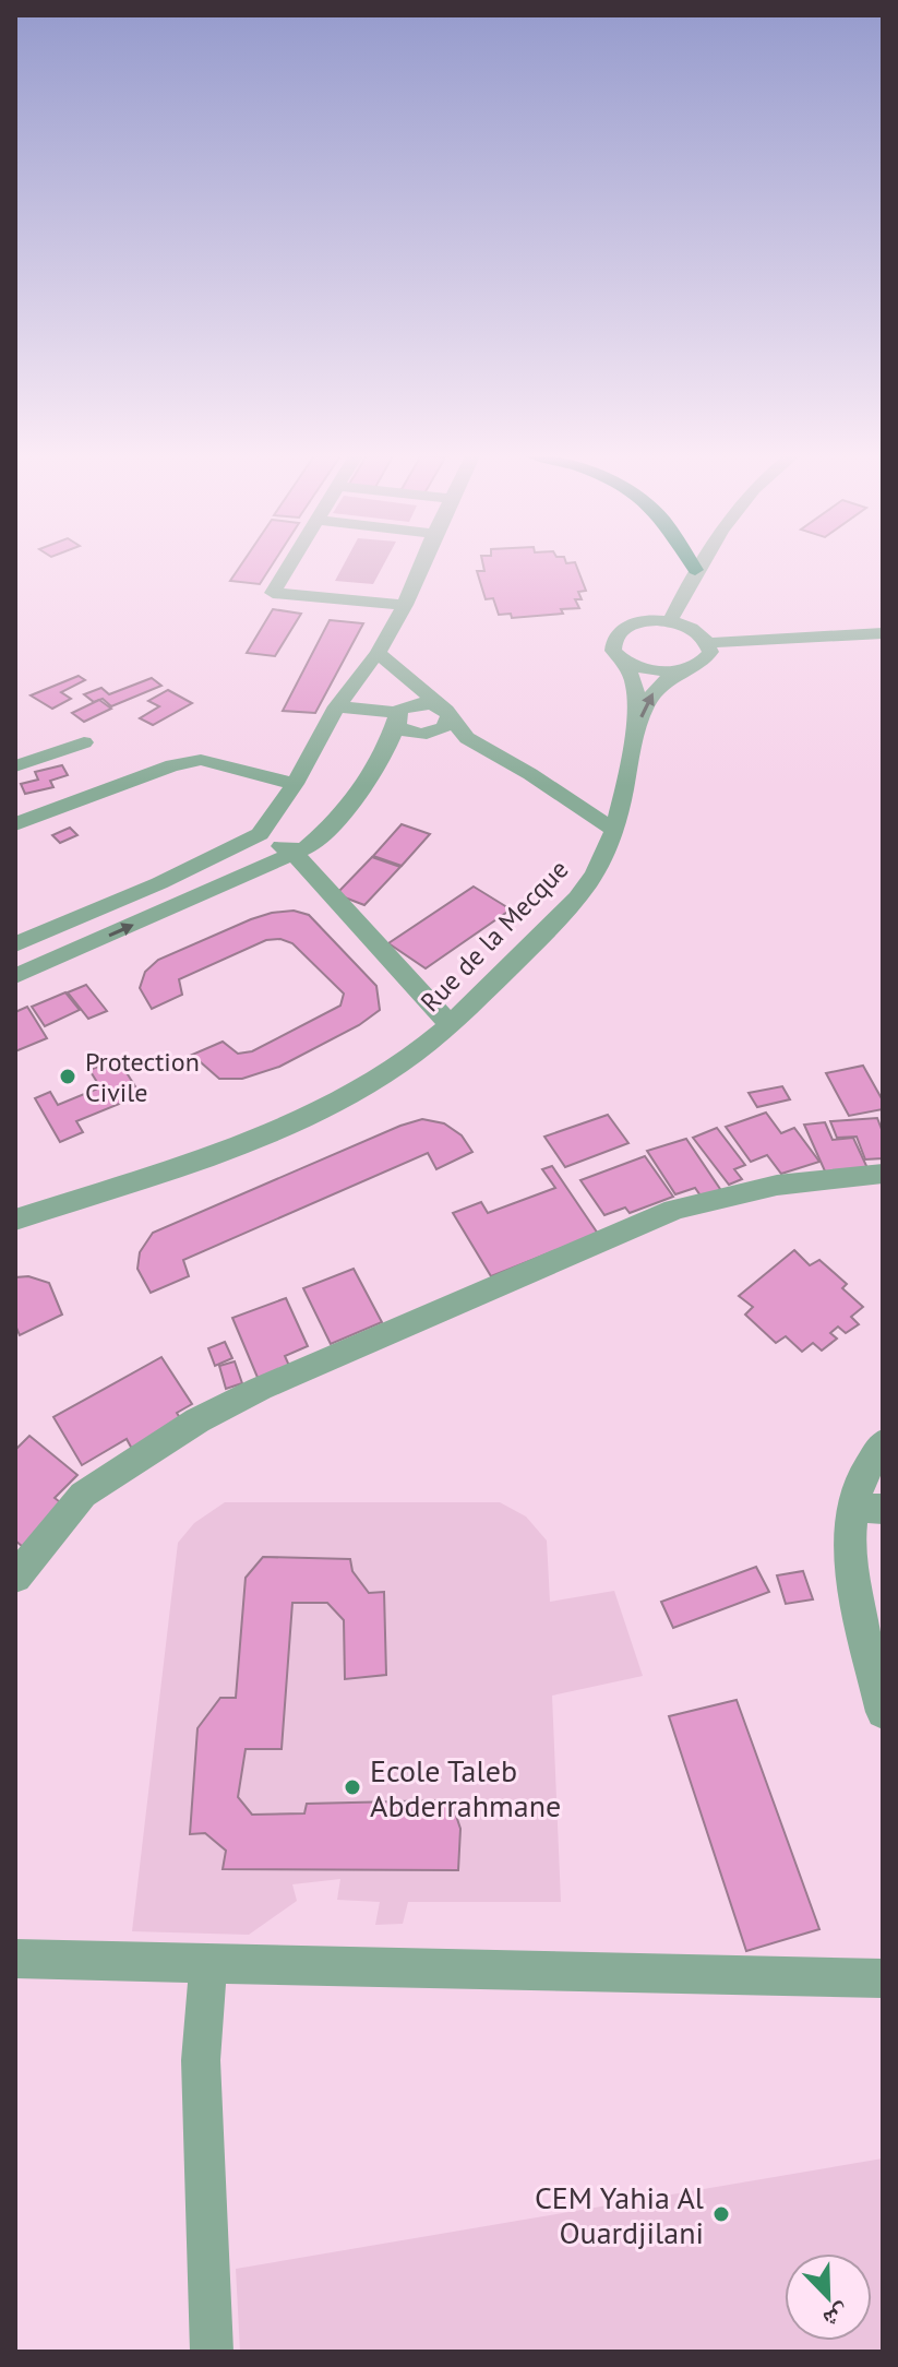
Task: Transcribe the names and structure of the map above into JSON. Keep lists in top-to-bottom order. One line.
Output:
{"streets":{"street":["Rue de la Mecque"]},"places":["Protection Civile","Ecole Taleb Abderrahmane","CEM Yahia Al Ouardjilani"],"north":"bottom right"}
